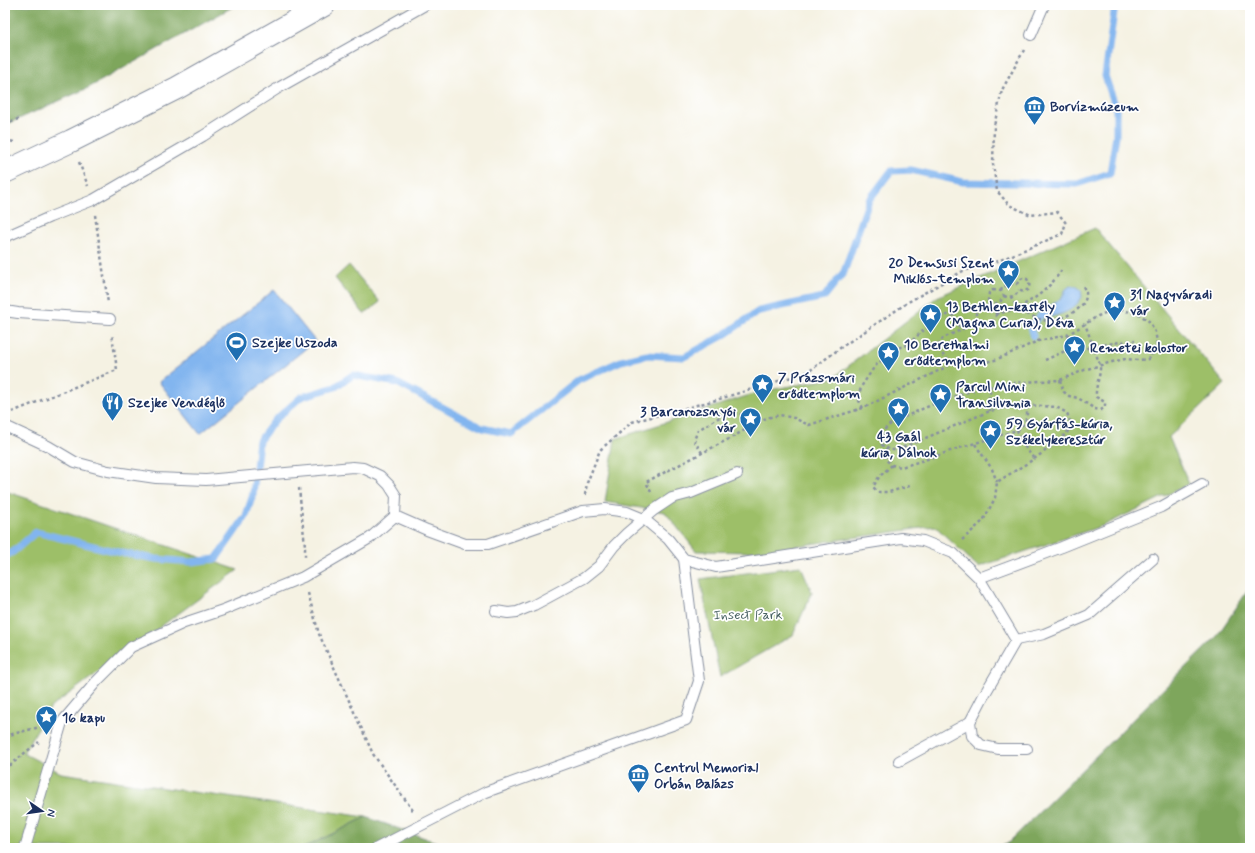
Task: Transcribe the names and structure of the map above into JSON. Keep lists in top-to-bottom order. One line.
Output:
{"parks":["Insect Park"],"places":{"museum":["Borvízmúzeum","Centrul Memorial Orbán Balázs"],"place":["20 Demsusi Szent Miklós-templom","31 Nagyváradi vár","13 Bethlen-kastély (Magna Curia), Déva","Remetei kolostor","10 Berethalmi erődtemplom","7 Prázsmári erődtemplom","Parcul Mini Transilvania","43 Gaál kúria, Dálnok","3 Barcarozsnyói vár","59 Gyárfás-kúria, Székelykeresztúr","16 kapu"],"sports":["Szejke Uszoda"],"restaurant":["Szejke Vendéglő"]},"north":"right"}
